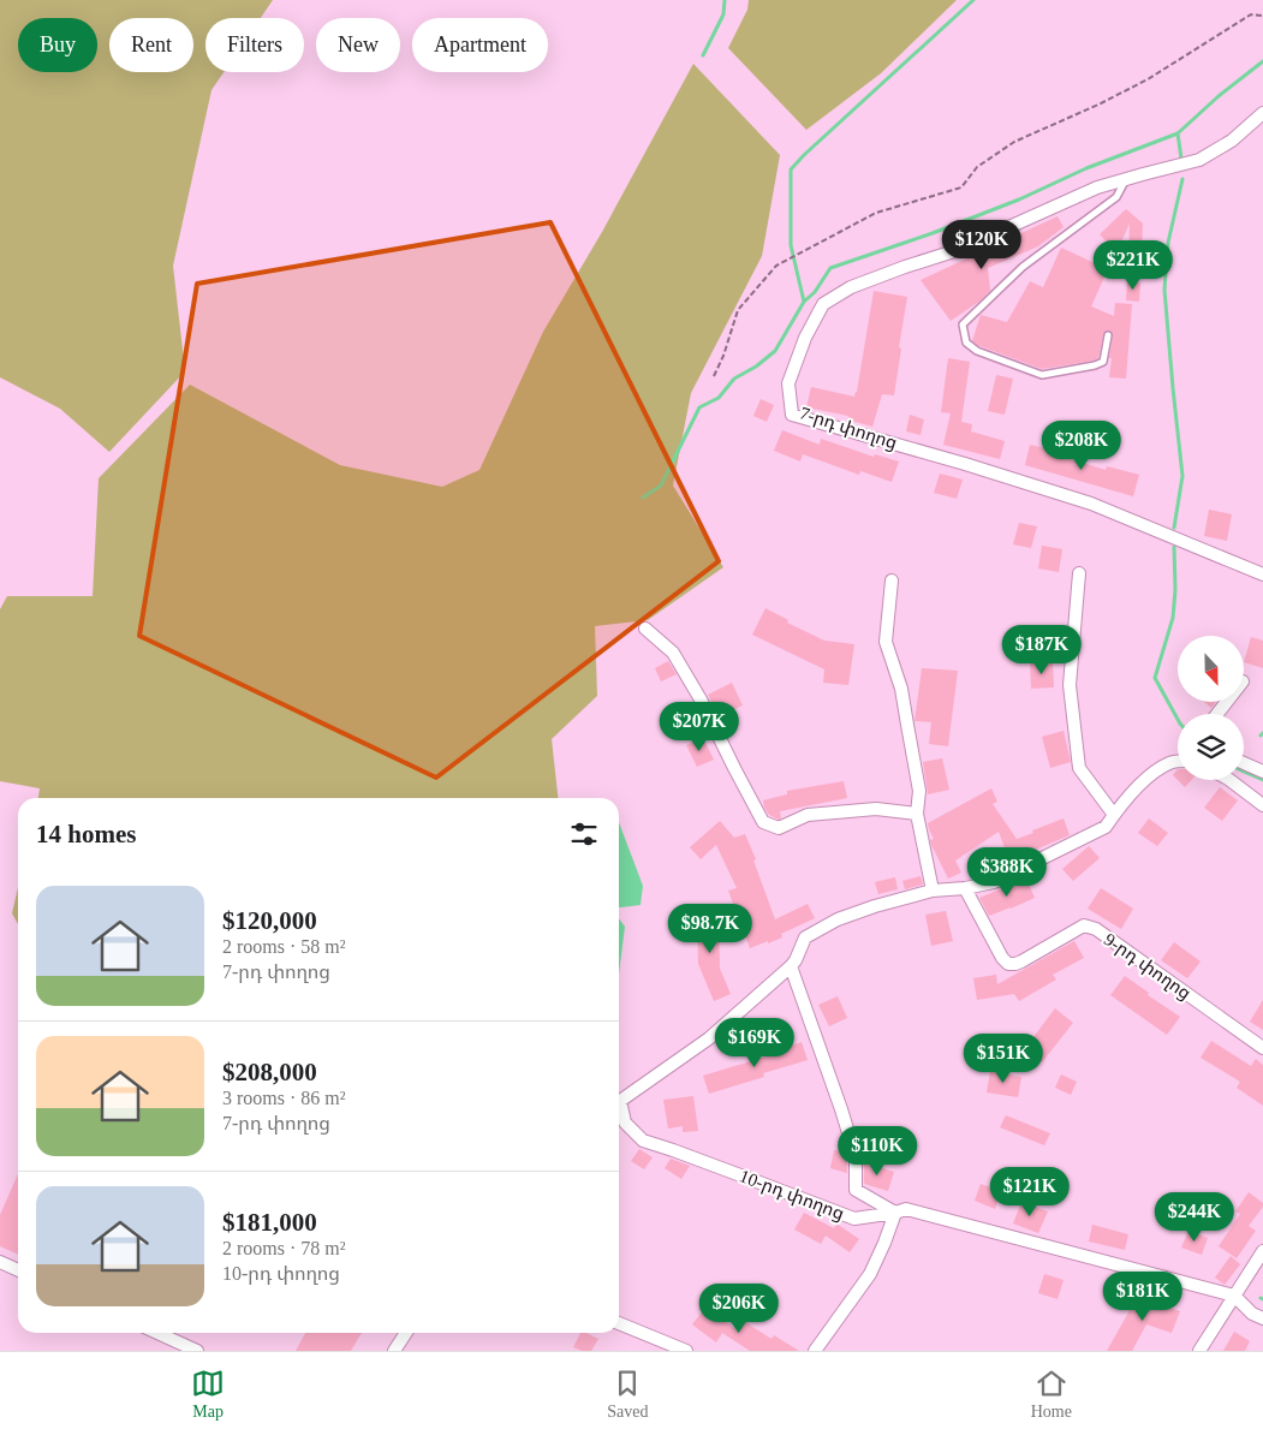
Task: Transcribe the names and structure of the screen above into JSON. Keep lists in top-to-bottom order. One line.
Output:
{"streets":{"street":["7-րդ փողոց","9-րդ փողոց","10-րդ փողոց"]},"north":"bottom","page":{"chip":["Buy","Rent","Filters","New","Apartment"],"price":["$120K","$221K","$208K","$187K","$207K","$388K","$98.7K","$169K","$151K","$110K","$121K","$244K","$181K","$206K"],"heading":"14 homes","list":[{"name":"$120,000","note":"2 rooms · 58 m² · 7-րդ փողոց"},{"name":"$208,000","note":"3 rooms · 86 m² · 7-րդ փողոց"},{"name":"$181,000","note":"2 rooms · 78 m² · 10-րդ փողոց"}],"tabs":["Map","Saved","Home"]}}
